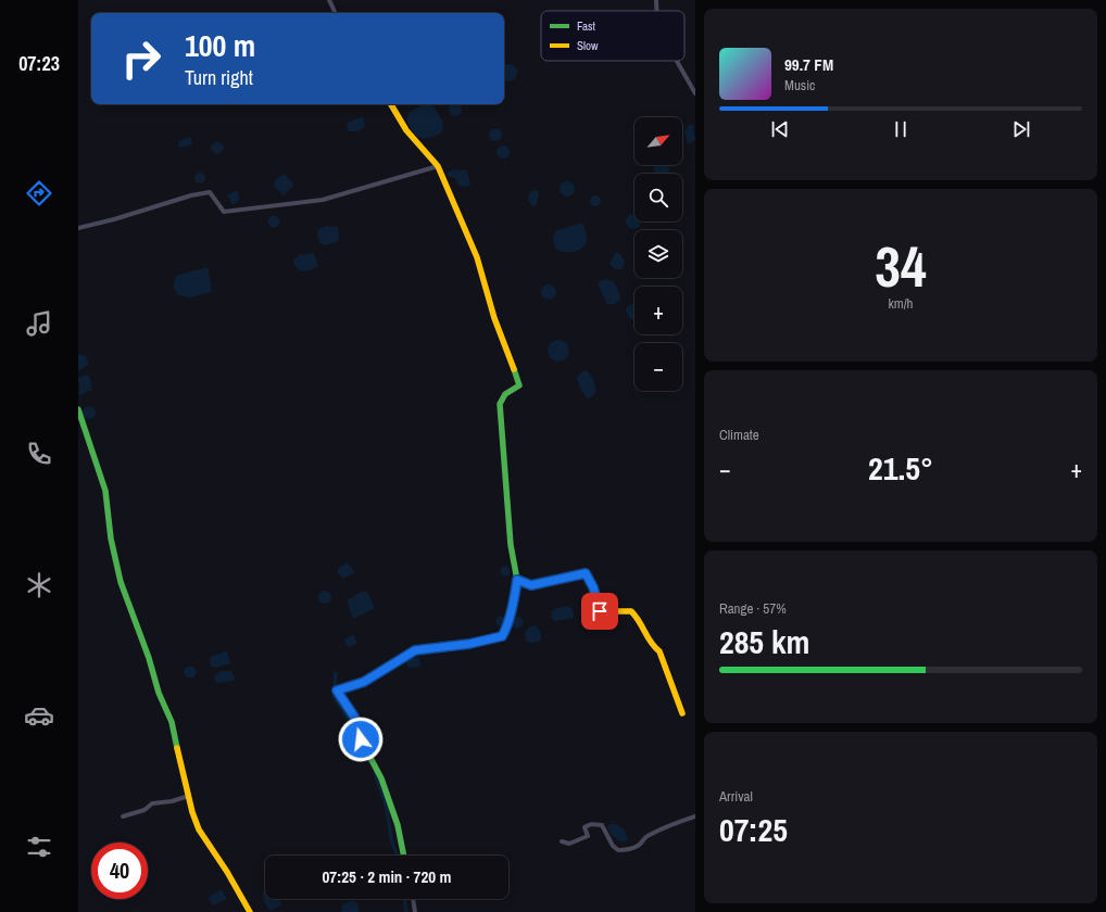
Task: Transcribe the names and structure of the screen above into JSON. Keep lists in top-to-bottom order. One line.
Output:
{"legend":["Fast","Slow"],"north":"top right","page":{"tabs":"07:23","turn":["100 m","Turn right"],"song":["99.7 FM","Music"],"map_buttons":["+","−"],"tile":[["34","km/h"],"Climate",["Range · 57%","285 km"],["Arrival","07:25"]],"heat":["−","21.5°","+"],"limit":"40","trip":"07:25 · 2 min · 720 m"}}
